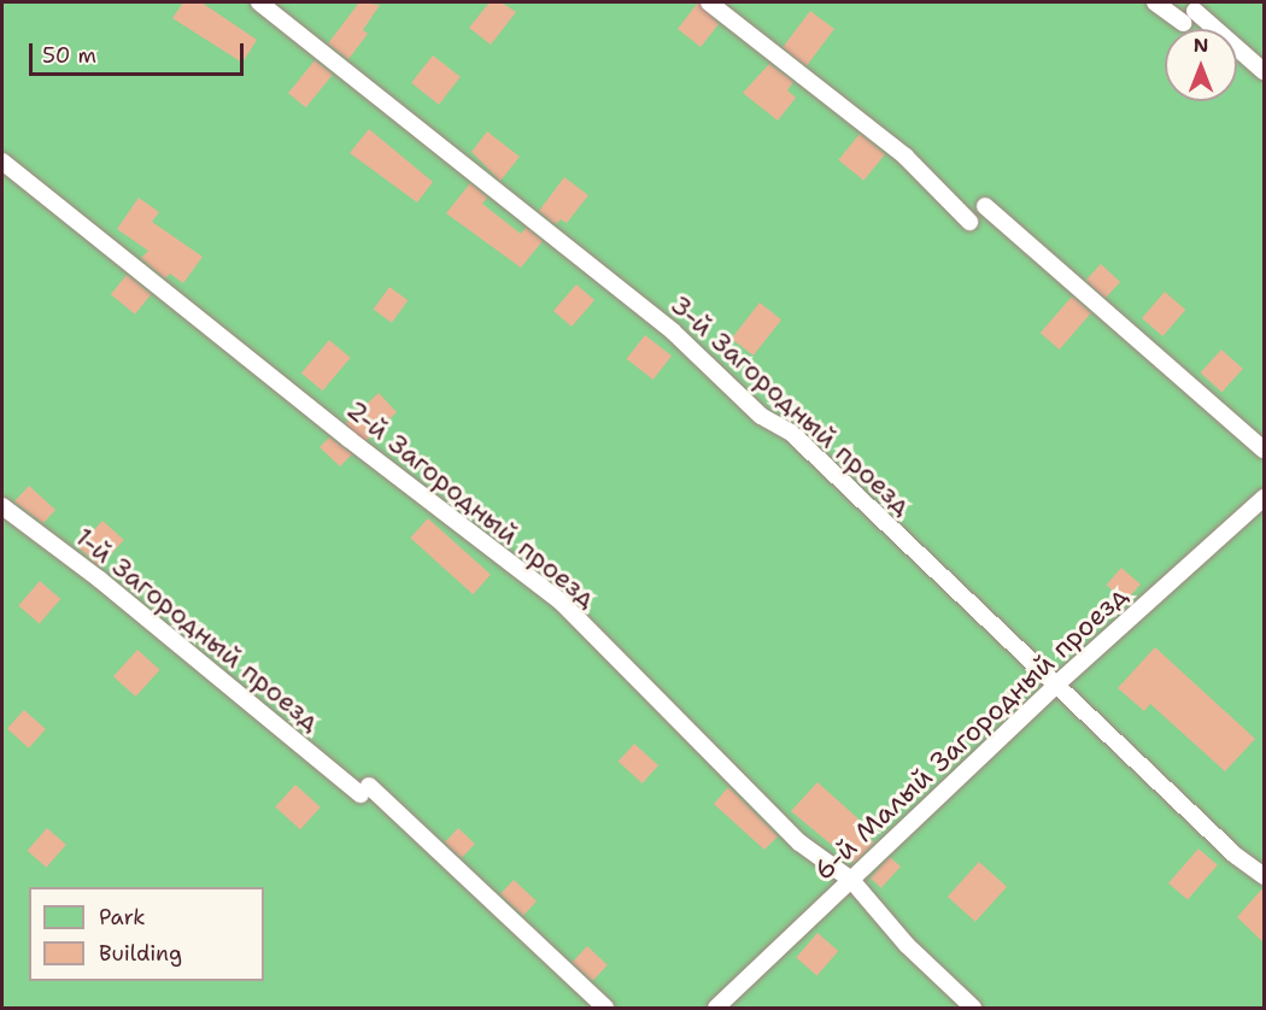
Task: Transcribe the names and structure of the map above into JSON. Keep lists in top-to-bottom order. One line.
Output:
{"streets":{"lane":["3-й Загородный проезд","2-й Загородный проезд","1-й Загородный проезд","6-й Малый Загородный проезд"]},"crossings":[["3-й Загородный проезд","6-й Малый Загородный проезд"],["2-й Загородный проезд","6-й Малый Загородный проезд"]],"legend":["Park","Building"],"scale_bar":"50 m","north":"top"}
